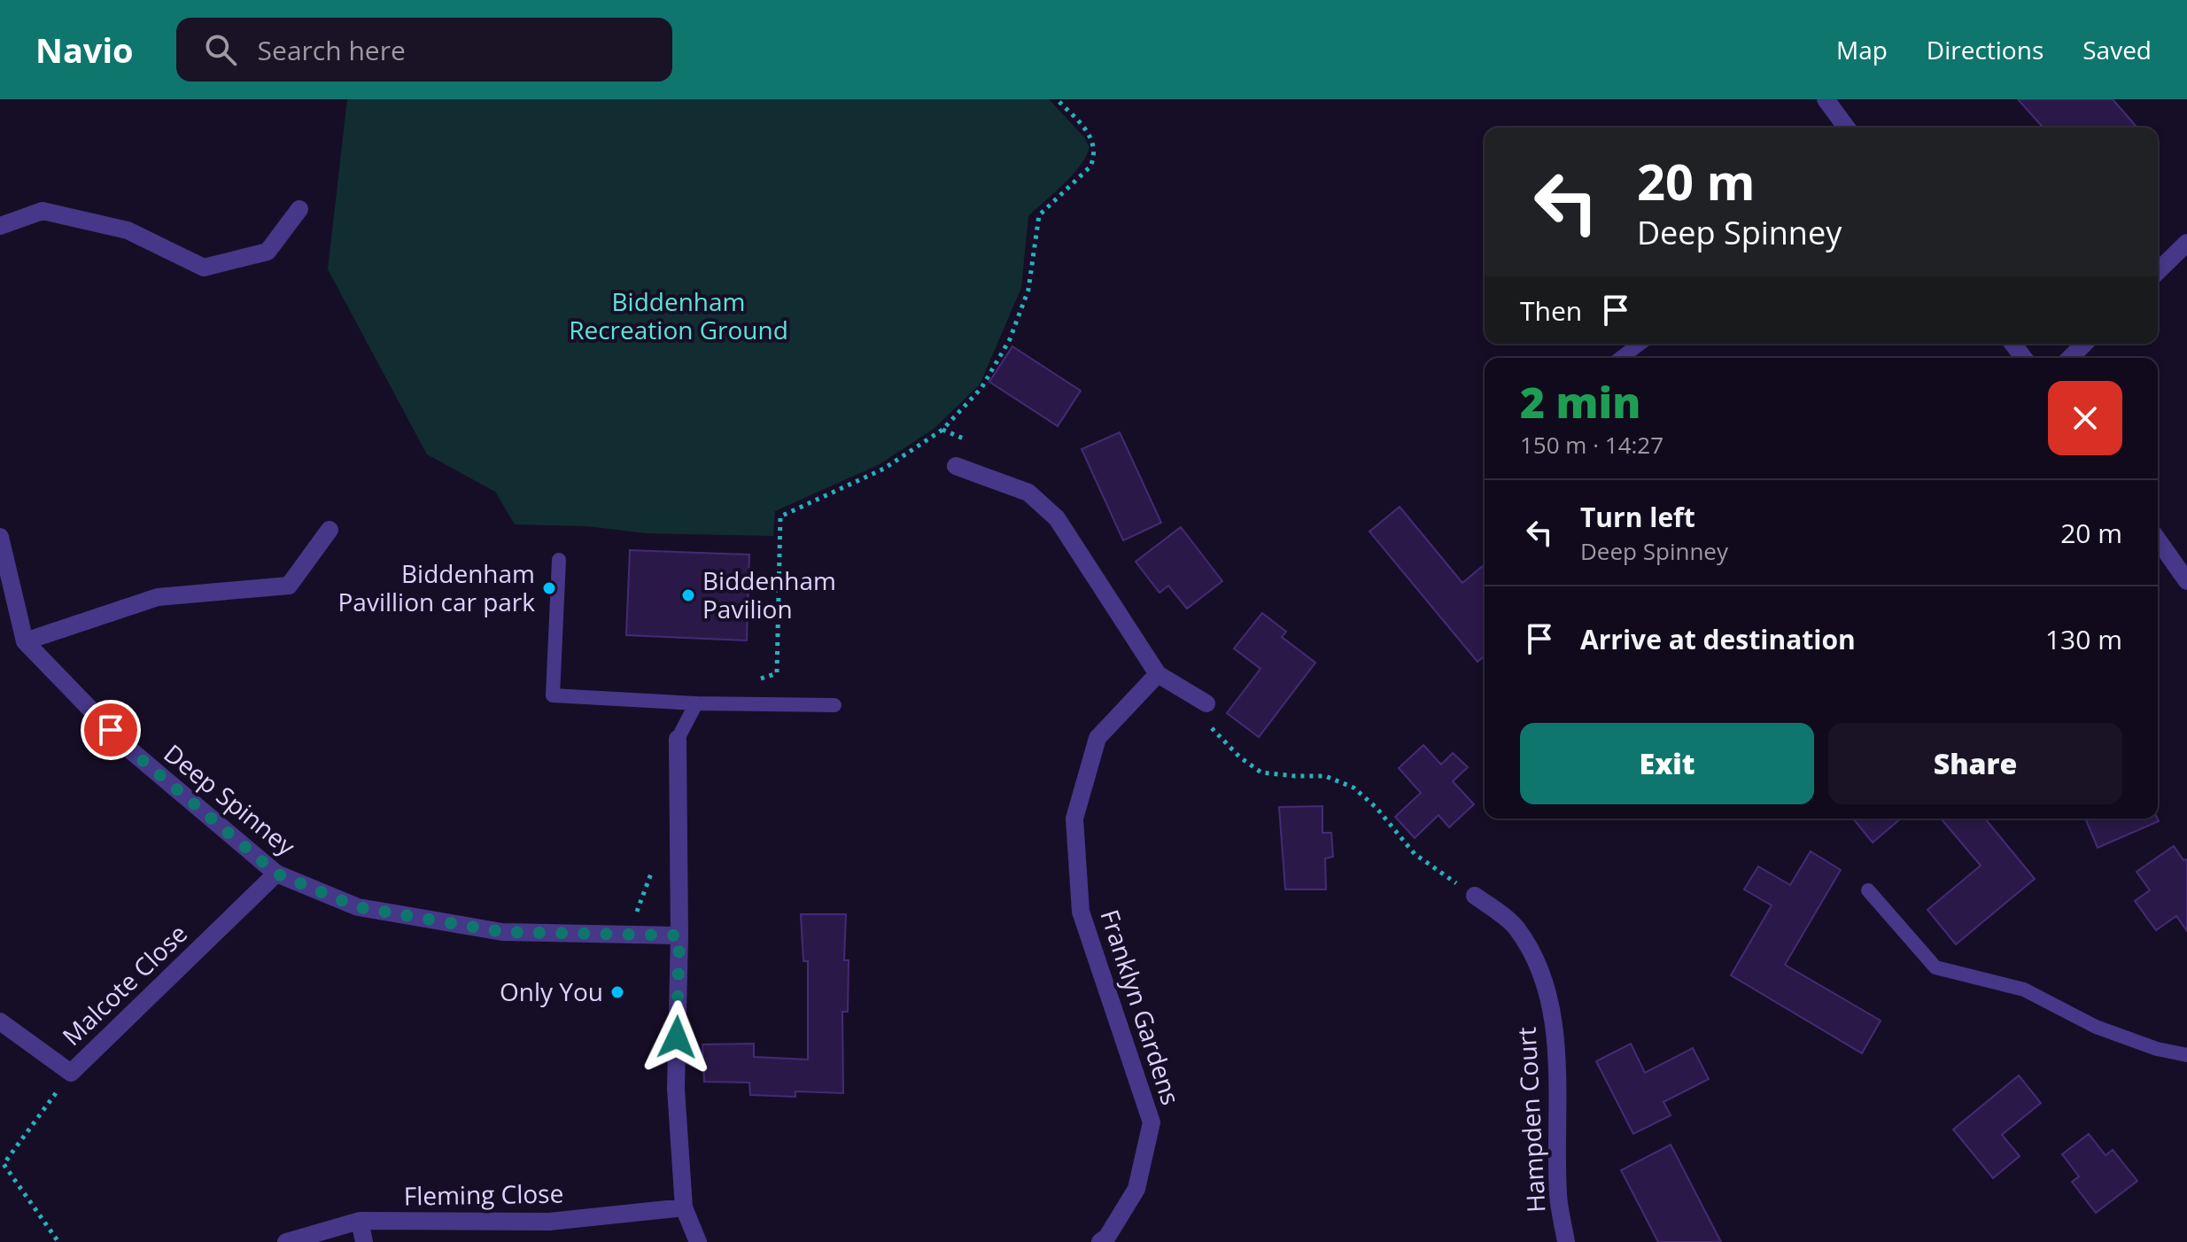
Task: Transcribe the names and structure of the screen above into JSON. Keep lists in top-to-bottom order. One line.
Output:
{"streets":{"street":["Deep Spinney","Malcote Close","Franklyn Gardens","Hampden Court","Fleming Close"]},"crossings":[["Deep Spinney","Malcote Close"]],"parks":["Biddenham Recreation Ground"],"places":["Biddenham Pavillion car park","Biddenham Pavilion","Only You"],"page":{"header":"Navio","search":"Search here","nav":["Map","Directions","Saved"],"turn":["20 m","Deep Spinney"],"then":"Then","heading":["2 min","150 m · 14:27"],"list":[{"name":"Turn left","note":"Deep Spinney","value":"20 m"},{"name":"Arrive at destination","value":"130 m"}],"buttons":["Exit","Share"]}}
